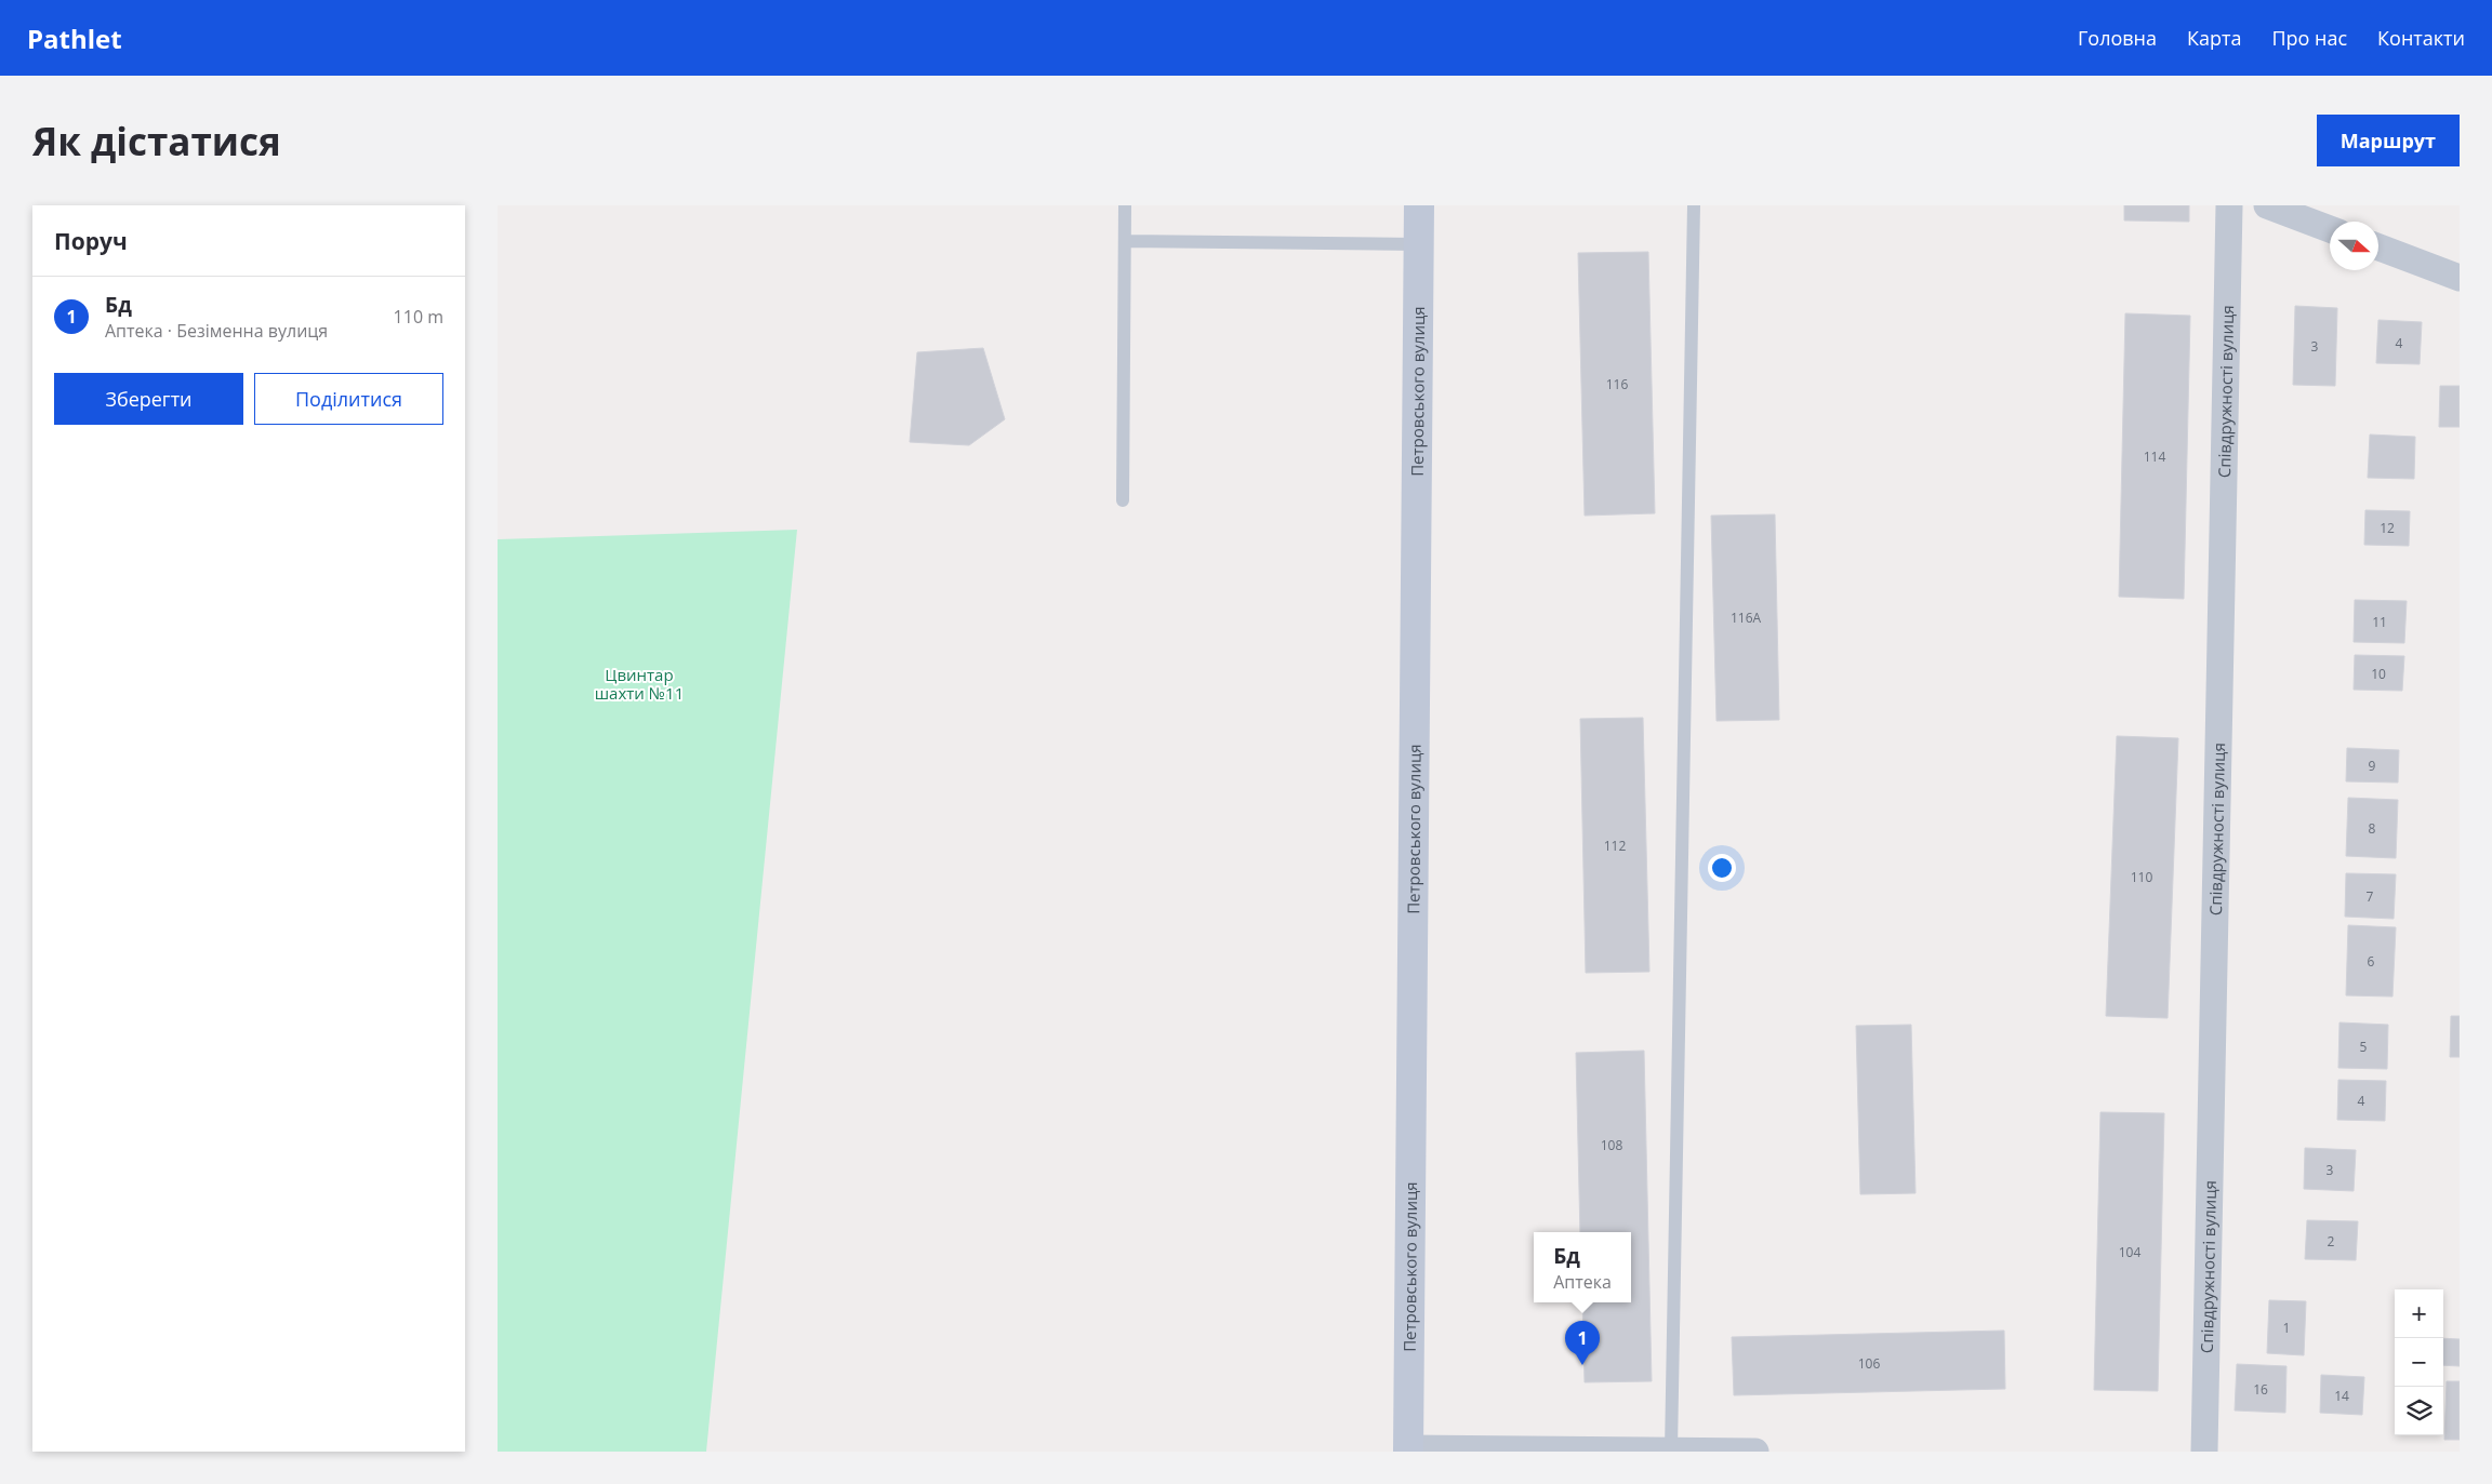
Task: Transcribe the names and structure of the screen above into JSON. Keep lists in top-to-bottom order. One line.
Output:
{"streets":{"main road":["Петровського вулиця"],"street":["Співдружності вулиця"]},"parks":["Цвинтар шахти №11"],"house_numbers":["4","3","116","114","12","116А","11","10","9","8","112","110","7","6","5","4","108","3","2","104","1","106","16","14"],"north":"right","page":{"header":"Pathlet","nav":["Головна","Карта","Про нас","Контакти"],"buttons":["Маршрут",["Зберегти","Поділитися"]],"title":"Як дістатися","heading":"Поруч","list":[{"mark":"1","name":"Бд","note":"Аптека · Безіменна вулиця","value":"110 m"}],"popup":["Бд","Аптека"],"map_buttons":["+","−"],"pins":"1"}}
